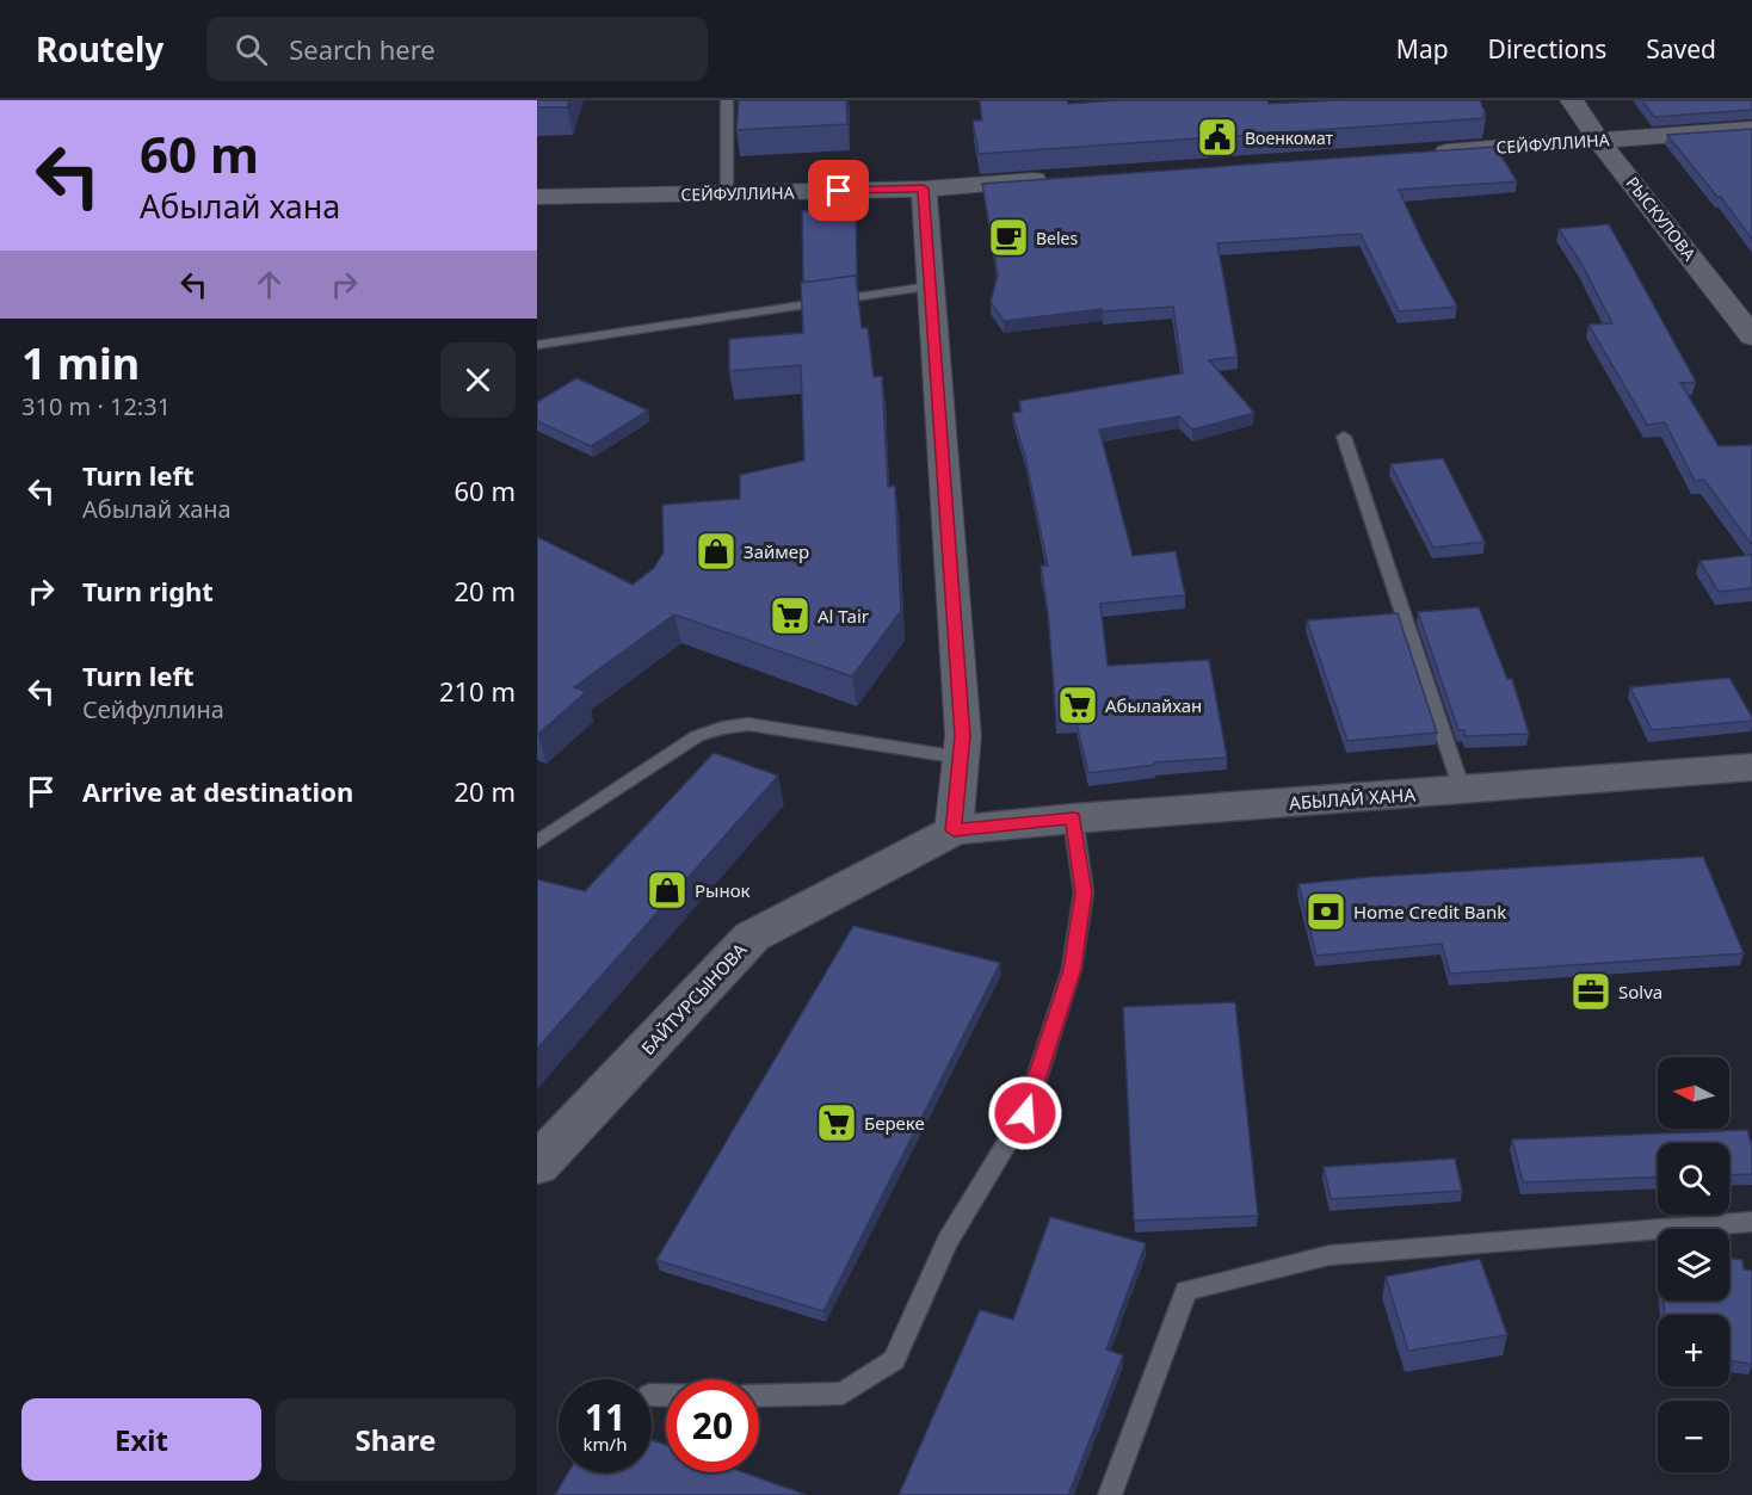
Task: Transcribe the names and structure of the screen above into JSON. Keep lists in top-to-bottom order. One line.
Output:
{"streets":{"main road":["АБЫЛАЙ ХАНА","БАЙТУРСЫНОВА"],"street":["СЕЙФУЛЛИНА","РЫСКУЛОВА"]},"crossings":[["СЕЙФУЛЛИНА","РЫСКУЛОВА"],["АБЫЛАЙ ХАНА","БАЙТУРСЫНОВА"]],"places":{"public building":["Военкомат"],"cafe":["Beles"],"shop":["Займер","Рынок"],"supermarket":["Al Tair","Абылайхан","Береке"],"bank":["Home Credit Bank"],"office":["Solva"]},"north":"left","page":{"header":"Routely","search":"Search here","nav":["Map","Directions","Saved"],"turn":["60 m","Абылай хана"],"heading":["1 min","310 m · 12:31"],"list":[{"name":"Turn left","note":"Абылай хана","value":"60 m"},{"name":"Turn right","value":"20 m"},{"name":"Turn left","note":"Сейфуллина","value":"210 m"},{"name":"Arrive at destination","value":"20 m"}],"map_buttons":["+","−"],"speed":"11 km/h","limit":"20","buttons":["Exit","Share"]}}
